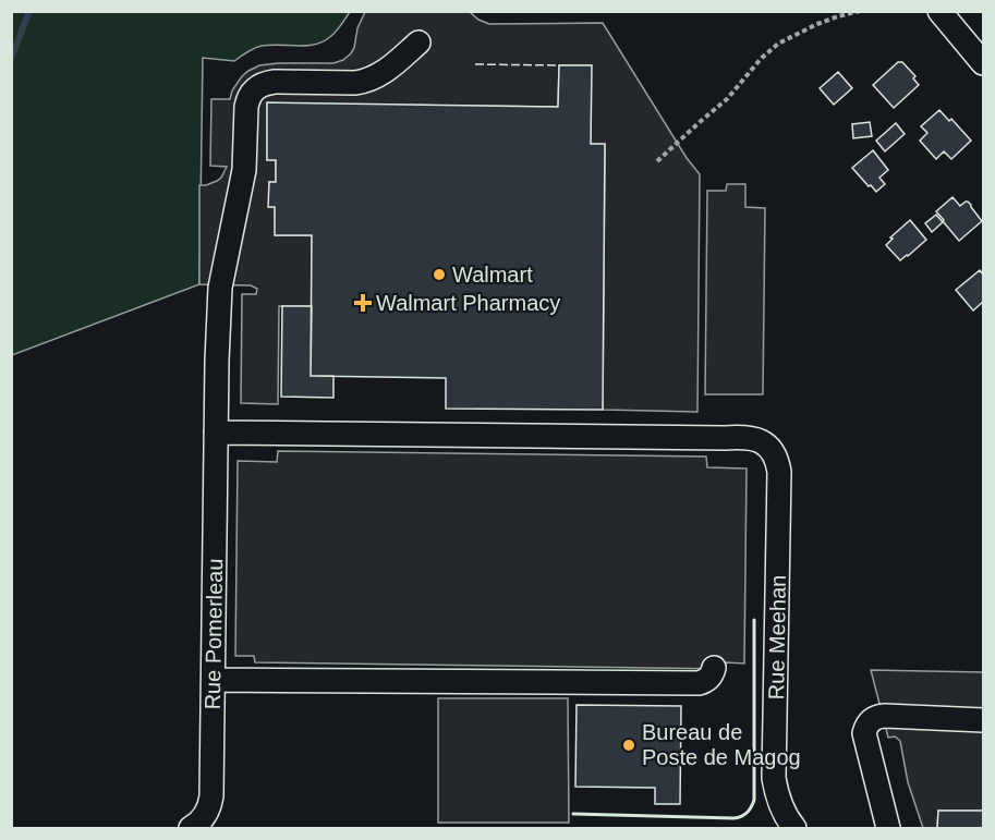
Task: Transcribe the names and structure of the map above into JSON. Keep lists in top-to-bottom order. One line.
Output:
{"streets":{"street":["Rue Pomerleau","Rue Meehan"]},"crossings":[["Rue Pomerleau","Rue Meehan"]],"places":{"other":["Walmart","Bureau de Poste de Magog"],"health":["Walmart Pharmacy"]}}
